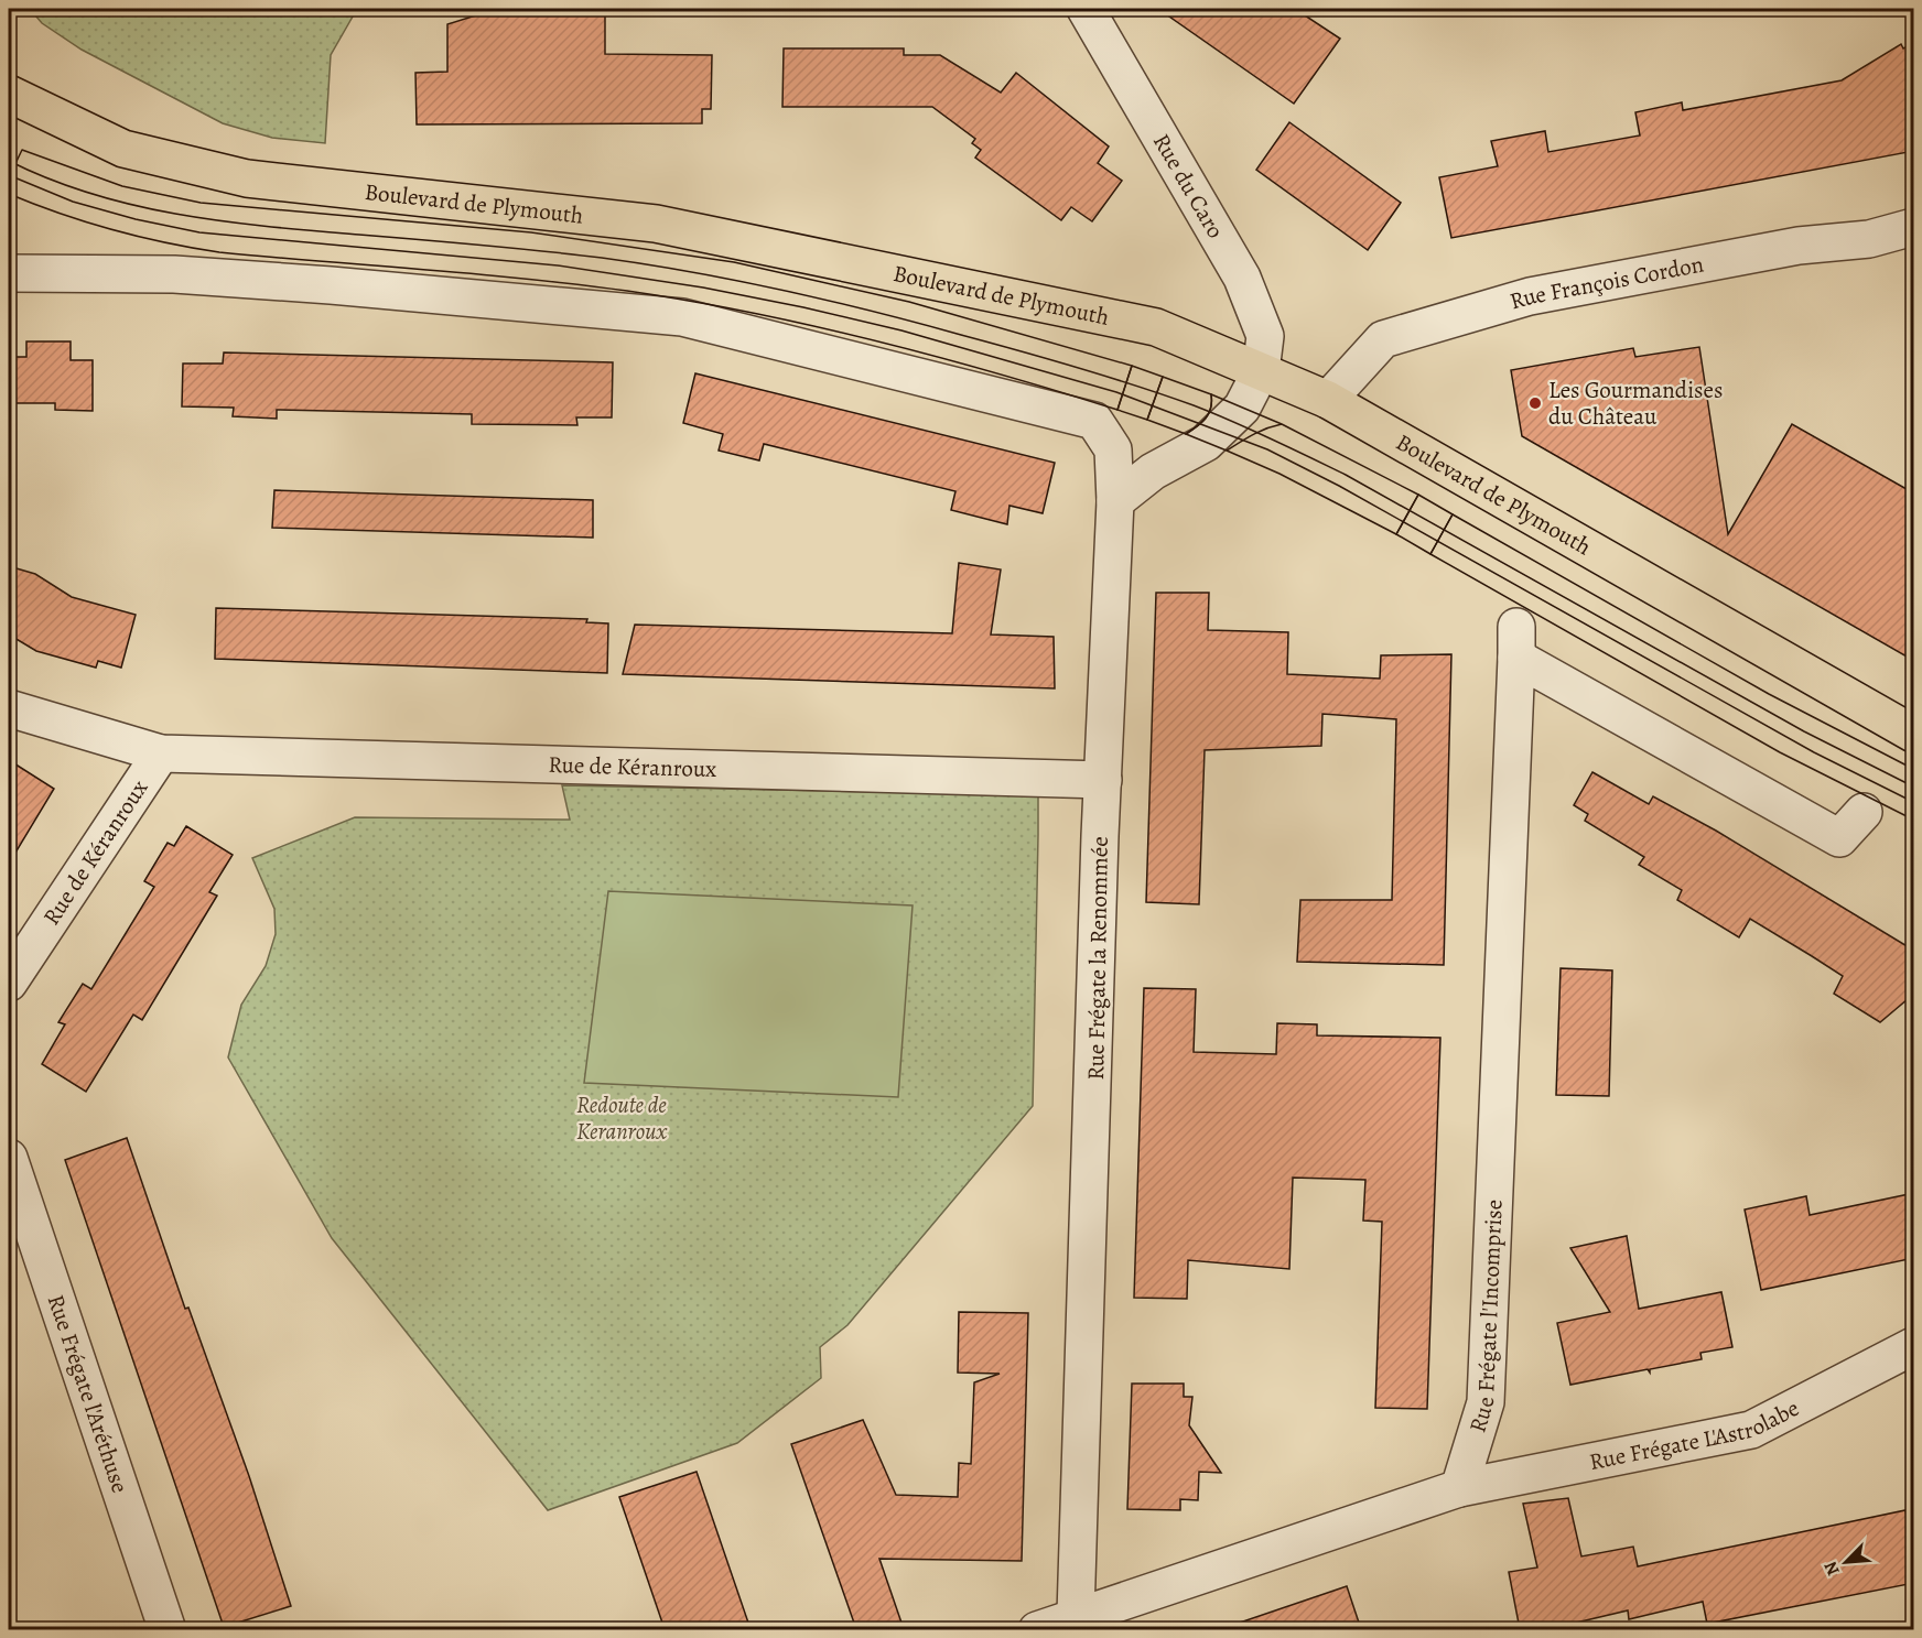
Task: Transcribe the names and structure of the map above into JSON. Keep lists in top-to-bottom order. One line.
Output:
{"streets":{"main road":["Boulevard de Plymouth"],"street":["Rue du Caro","Rue François Cordon","Rue de Kéranroux","Rue Frégate la Renommée","Rue Frégate l'Incomprise","Rue Frégate l'Aréthuse","Rue Frégate L'Astrolabe"]},"crossings":[["Rue du Caro","Boulevard de Plymouth"],["Boulevard de Plymouth","Rue François Cordon"],["Rue de Kéranroux","Rue Frégate la Renommée"],["Rue Frégate l'Incomprise","Rue Frégate L'Astrolabe"]],"parks":["Redoute de Keranroux"],"places":["Les Gourmandises du Château"],"north":"bottom left"}
